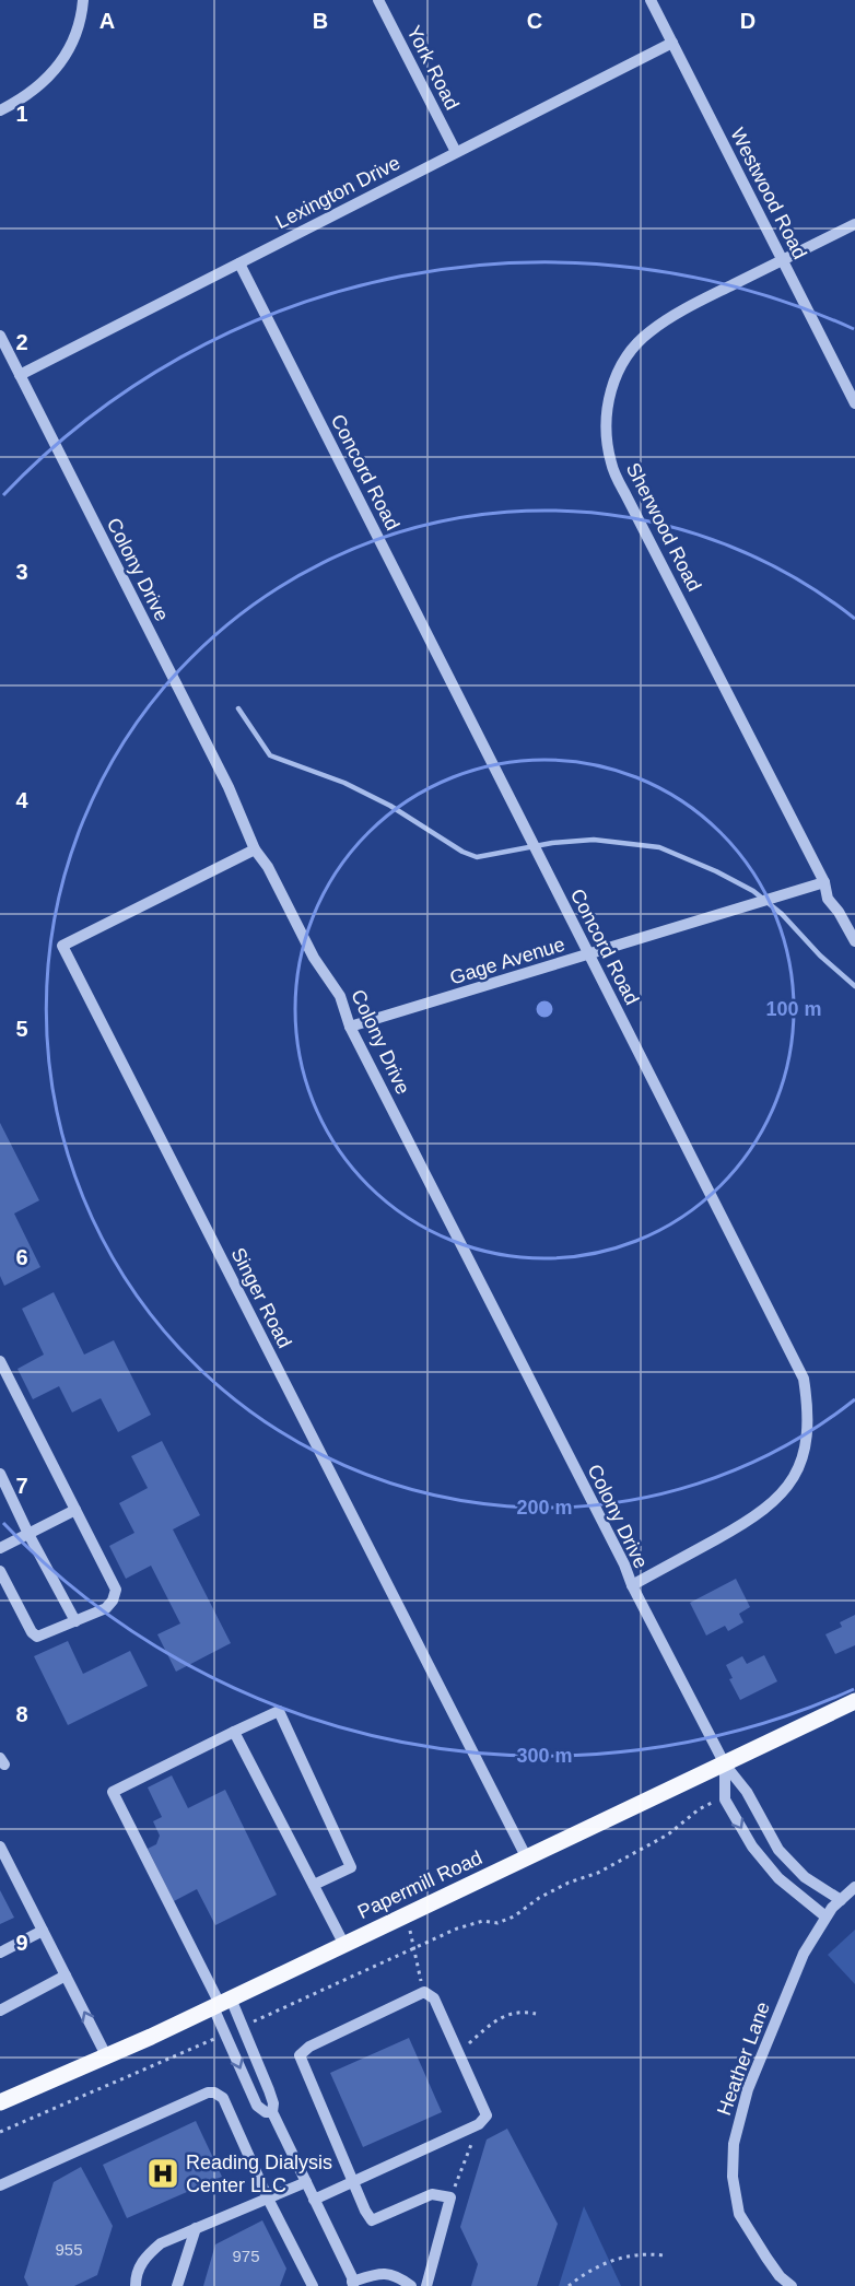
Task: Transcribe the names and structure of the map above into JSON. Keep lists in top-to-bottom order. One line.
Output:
{"streets":{"main road":["Papermill Road"],"street":["York Road","Lexington Drive","Westwood Road","Concord Road","Sherwood Road","Colony Drive","Gage Avenue","Singer Road","Heather Lane"]},"crossings":[["York Road","Lexington Drive"],["Lexington Drive","Westwood Road"],["Lexington Drive","Concord Road"],["Lexington Drive","Colony Drive"],["Westwood Road","Sherwood Road"],["Concord Road","Colony Drive"],["Concord Road","Gage Avenue"],["Sherwood Road","Gage Avenue"],["Colony Drive","Gage Avenue"],["Colony Drive","Singer Road"],["Colony Drive","Papermill Road"],["Colony Drive","Heather Lane"],["Singer Road","Papermill Road"]],"places":{"hospital":["Reading Dialysis Center LLC"]},"house_numbers":["955","975"],"grid":{"columns":["A","B","C","D"],"rows":["1","2","3","4","5","6","7","8","9"]},"rings":["100 m","200 m","300 m"]}
